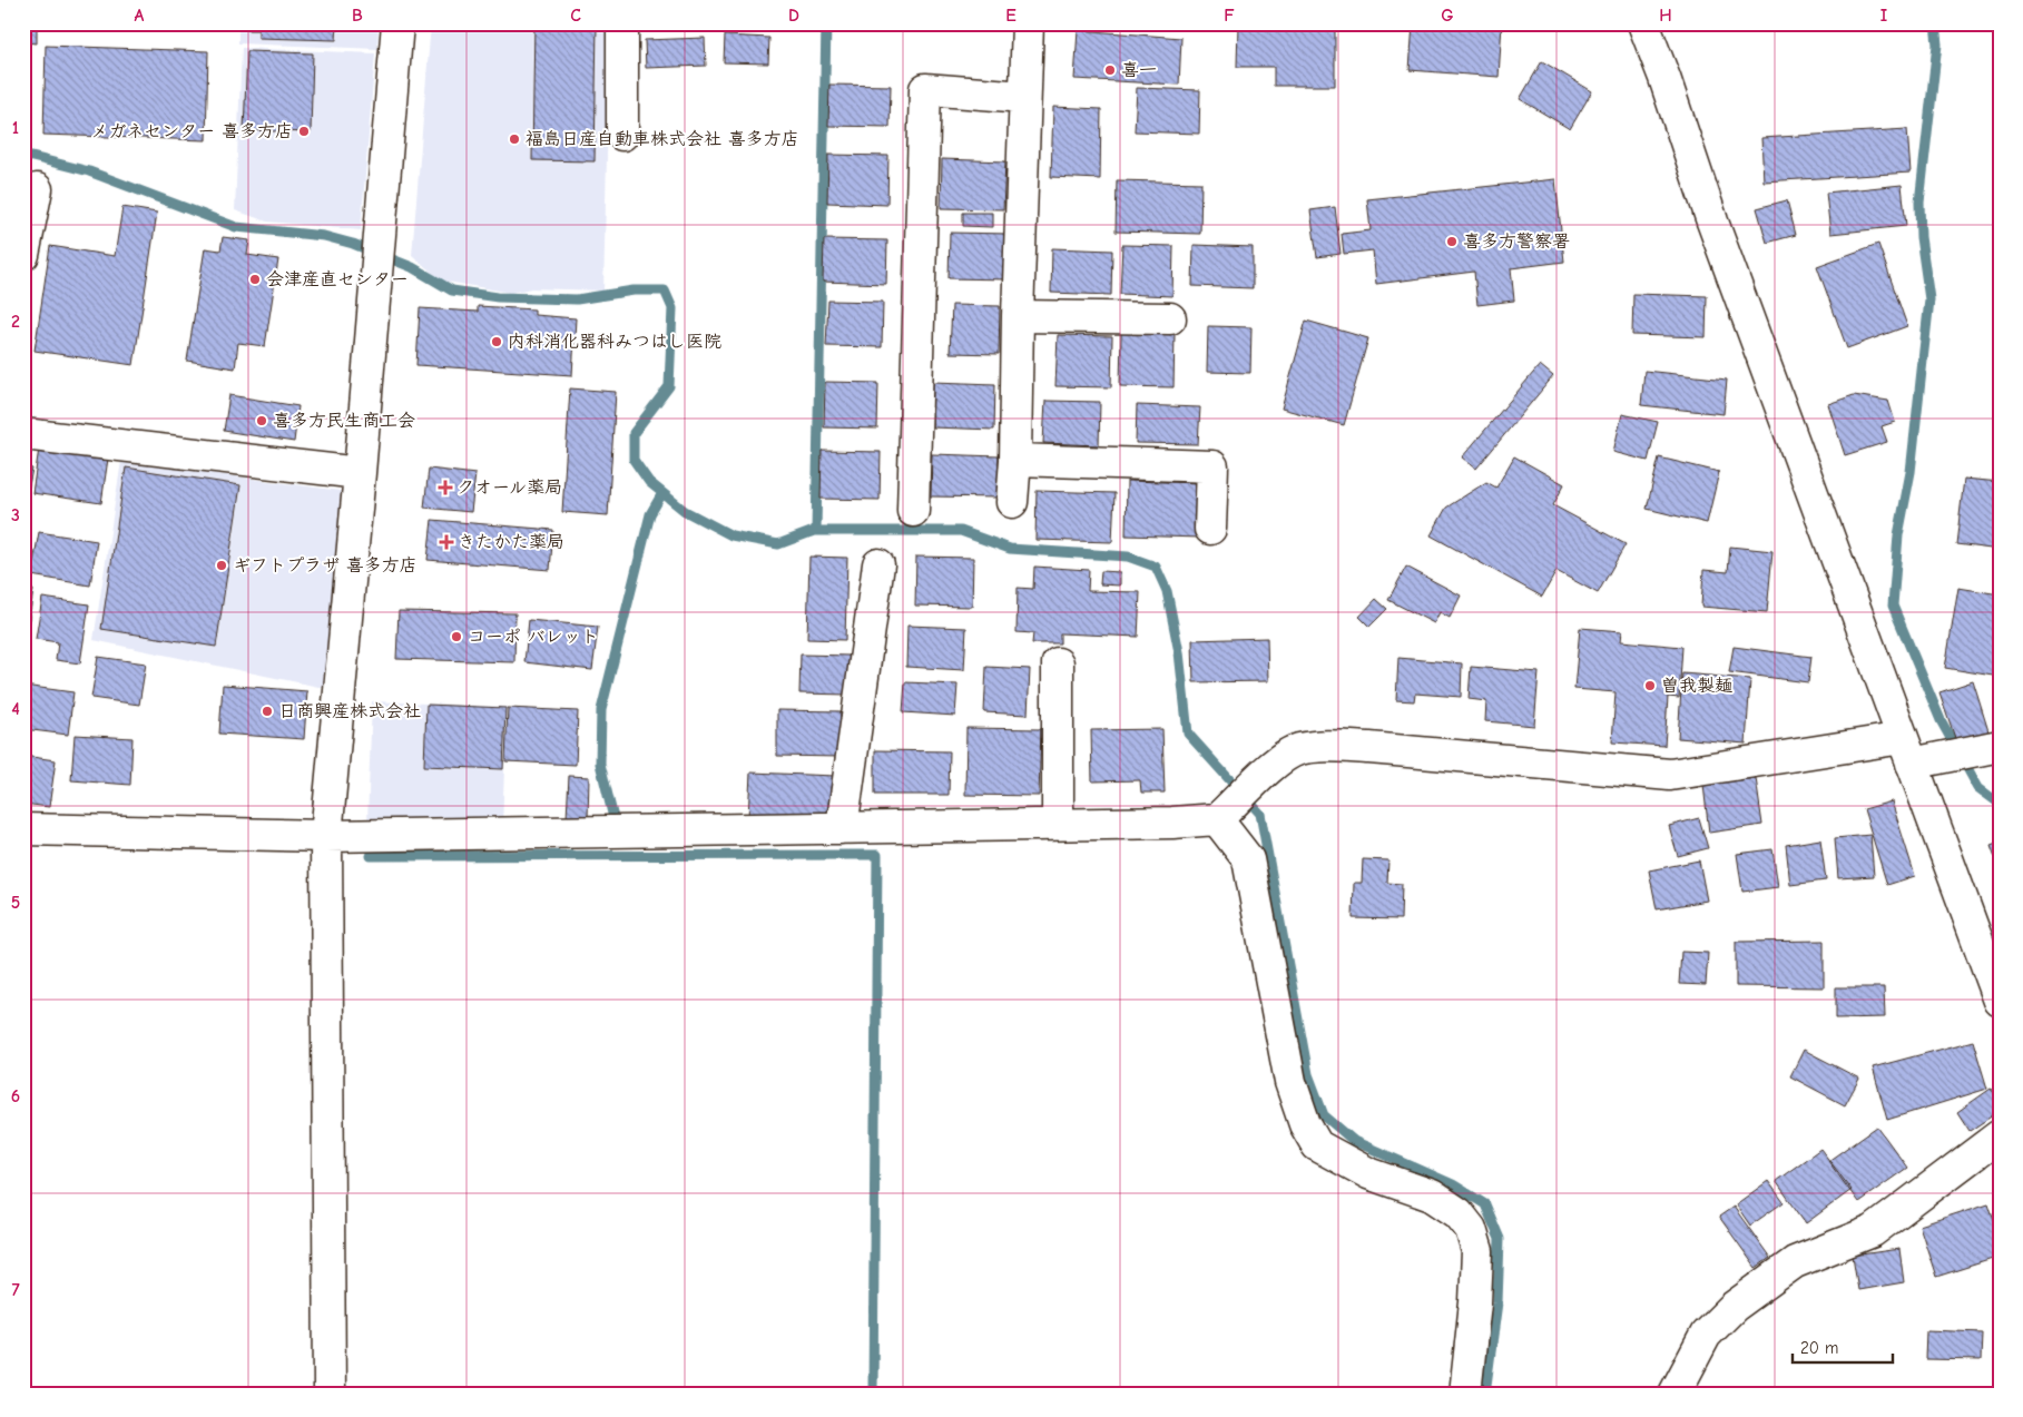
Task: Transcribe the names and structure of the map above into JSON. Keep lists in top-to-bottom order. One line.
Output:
{"places":{"other":["喜一","メガネセンター 喜多方店","福島日産自動車株式会社 喜多方店","喜多方警察署","会津産直センター","内科消化器科みつはし医院","喜多方民生商工会","ギフトプラザ 喜多方店","コーポ バレット","曽我製麺","日商興産株式会社"],"health":["クオール薬局","きたかた薬局"]},"scale_bar":"20 m","grid":{"columns":["A","B","C","D","E","F","G","H","I"],"rows":["1","2","3","4","5","6","7"]}}
